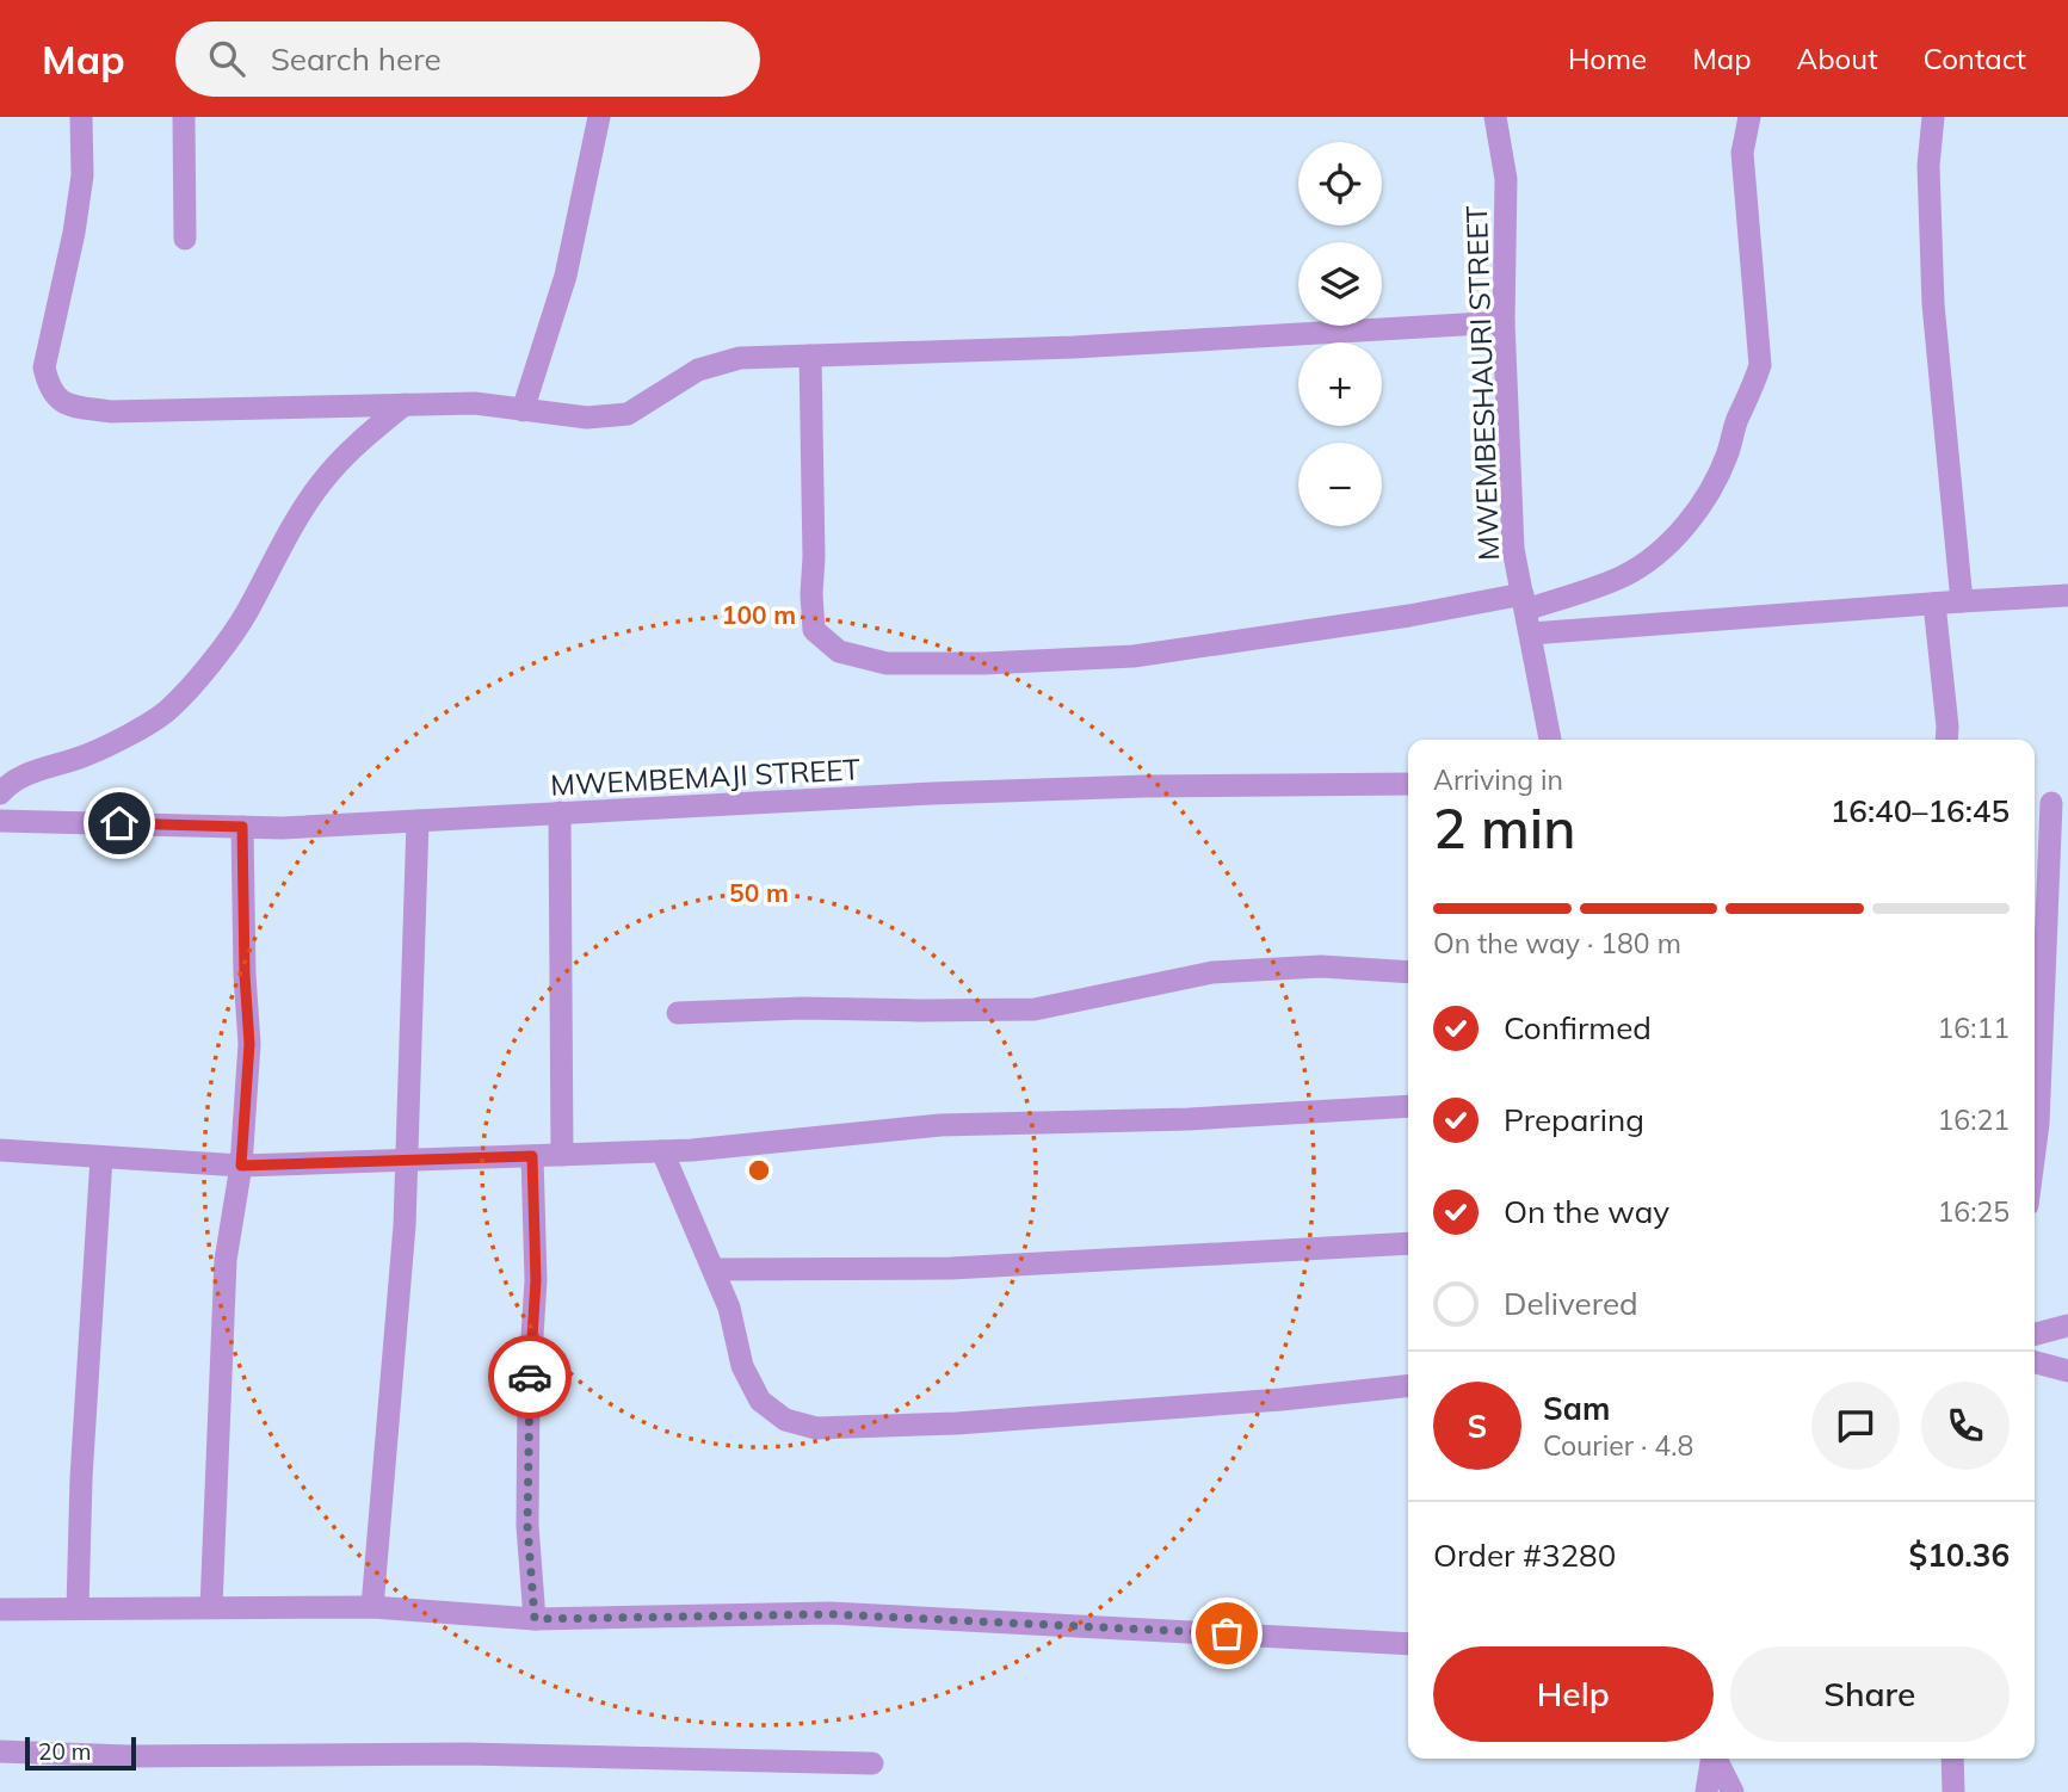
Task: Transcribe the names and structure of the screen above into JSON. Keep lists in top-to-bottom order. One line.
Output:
{"streets":{"street":["MWEMBESHAURI STREET","MWEMBEMAJI STREET"]},"scale_bar":"20 m","page":{"header":"Map","search":"Search here","nav":["Home","Map","About","Contact"],"map_buttons":["+","−"],"heading":["2 min","Arriving in","16:40–16:45"],"panel":["Sam","Courier · 4.8","Order #3280","$10.36"],"bar":"On the way · 180 m","list":[["Confirmed","16:11"],["Preparing","16:21"],["On the way","16:25"],"Delivered"],"round":"S","buttons":["Help","Share"],"scale":"20 m"},"rings":["100 m","50 m"]}
